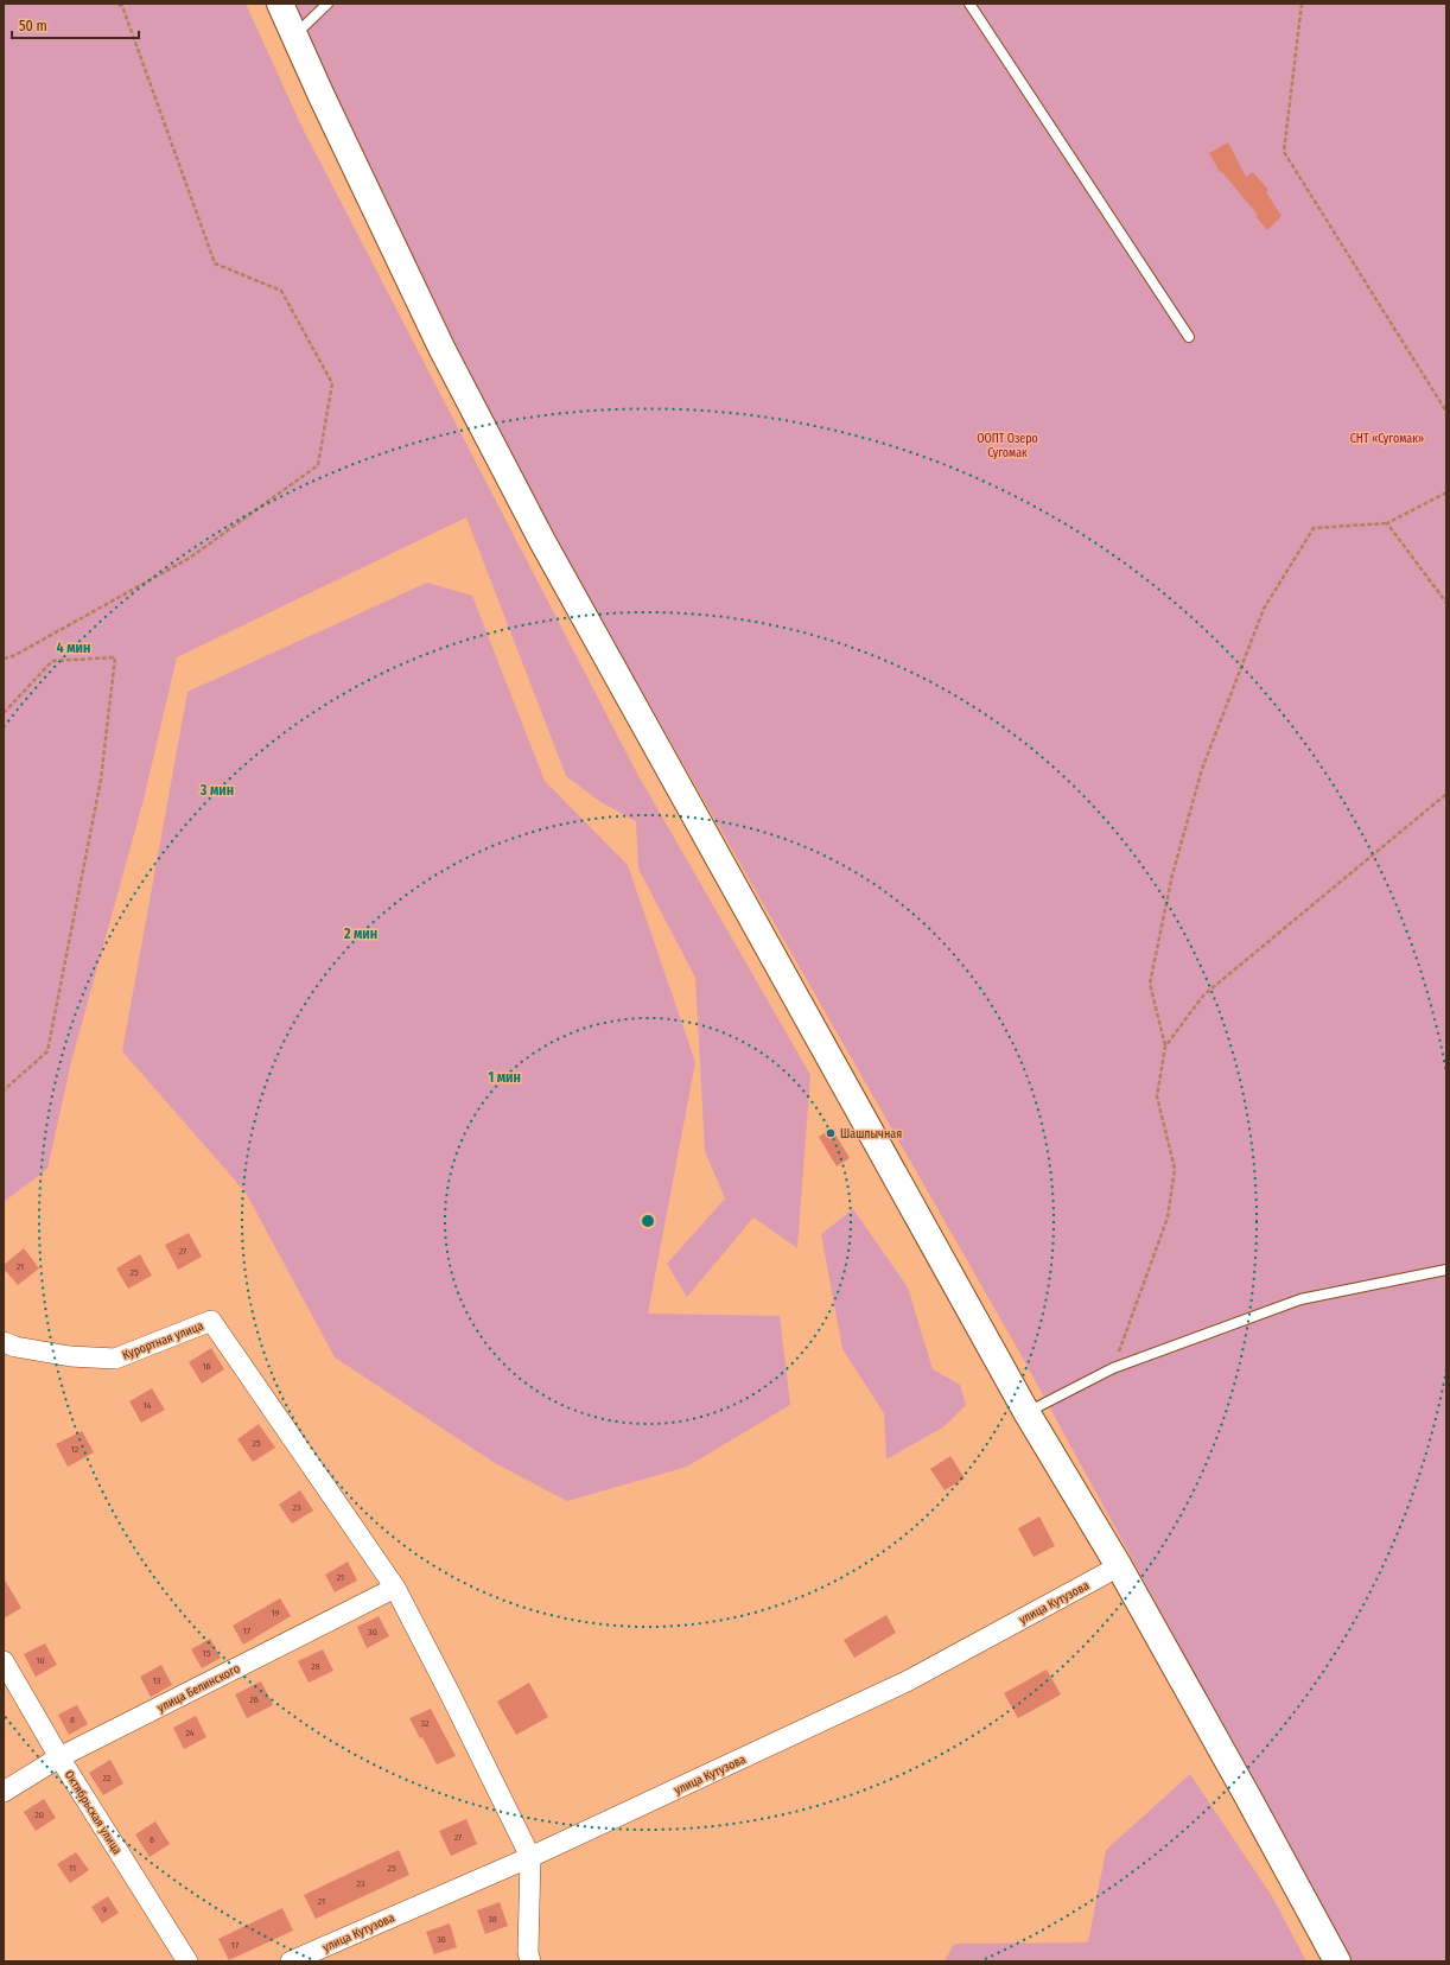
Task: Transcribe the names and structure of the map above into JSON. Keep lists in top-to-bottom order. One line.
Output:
{"streets":{"street":["Курортная улица","улица Кутузова","улица Белинского","Октябрьская улица"]},"crossings":[["Курортная улица","улица Белинского"],["улица Белинского","Октябрьская улица"]],"parks":["ООПТ Озеро Сугомак","СНТ «Сугомак»"],"places":["Шашлычная"],"house_numbers":["27","21","25","16","14","25","12","23","21","19","17","30","15","10","28","13","26","8","32","24","22","20","27","6","11","25","23","21","9","38","36","17"],"scale_bar":"50 m","rings":["4 мин","3 мин","2 мин","1 мин"]}
